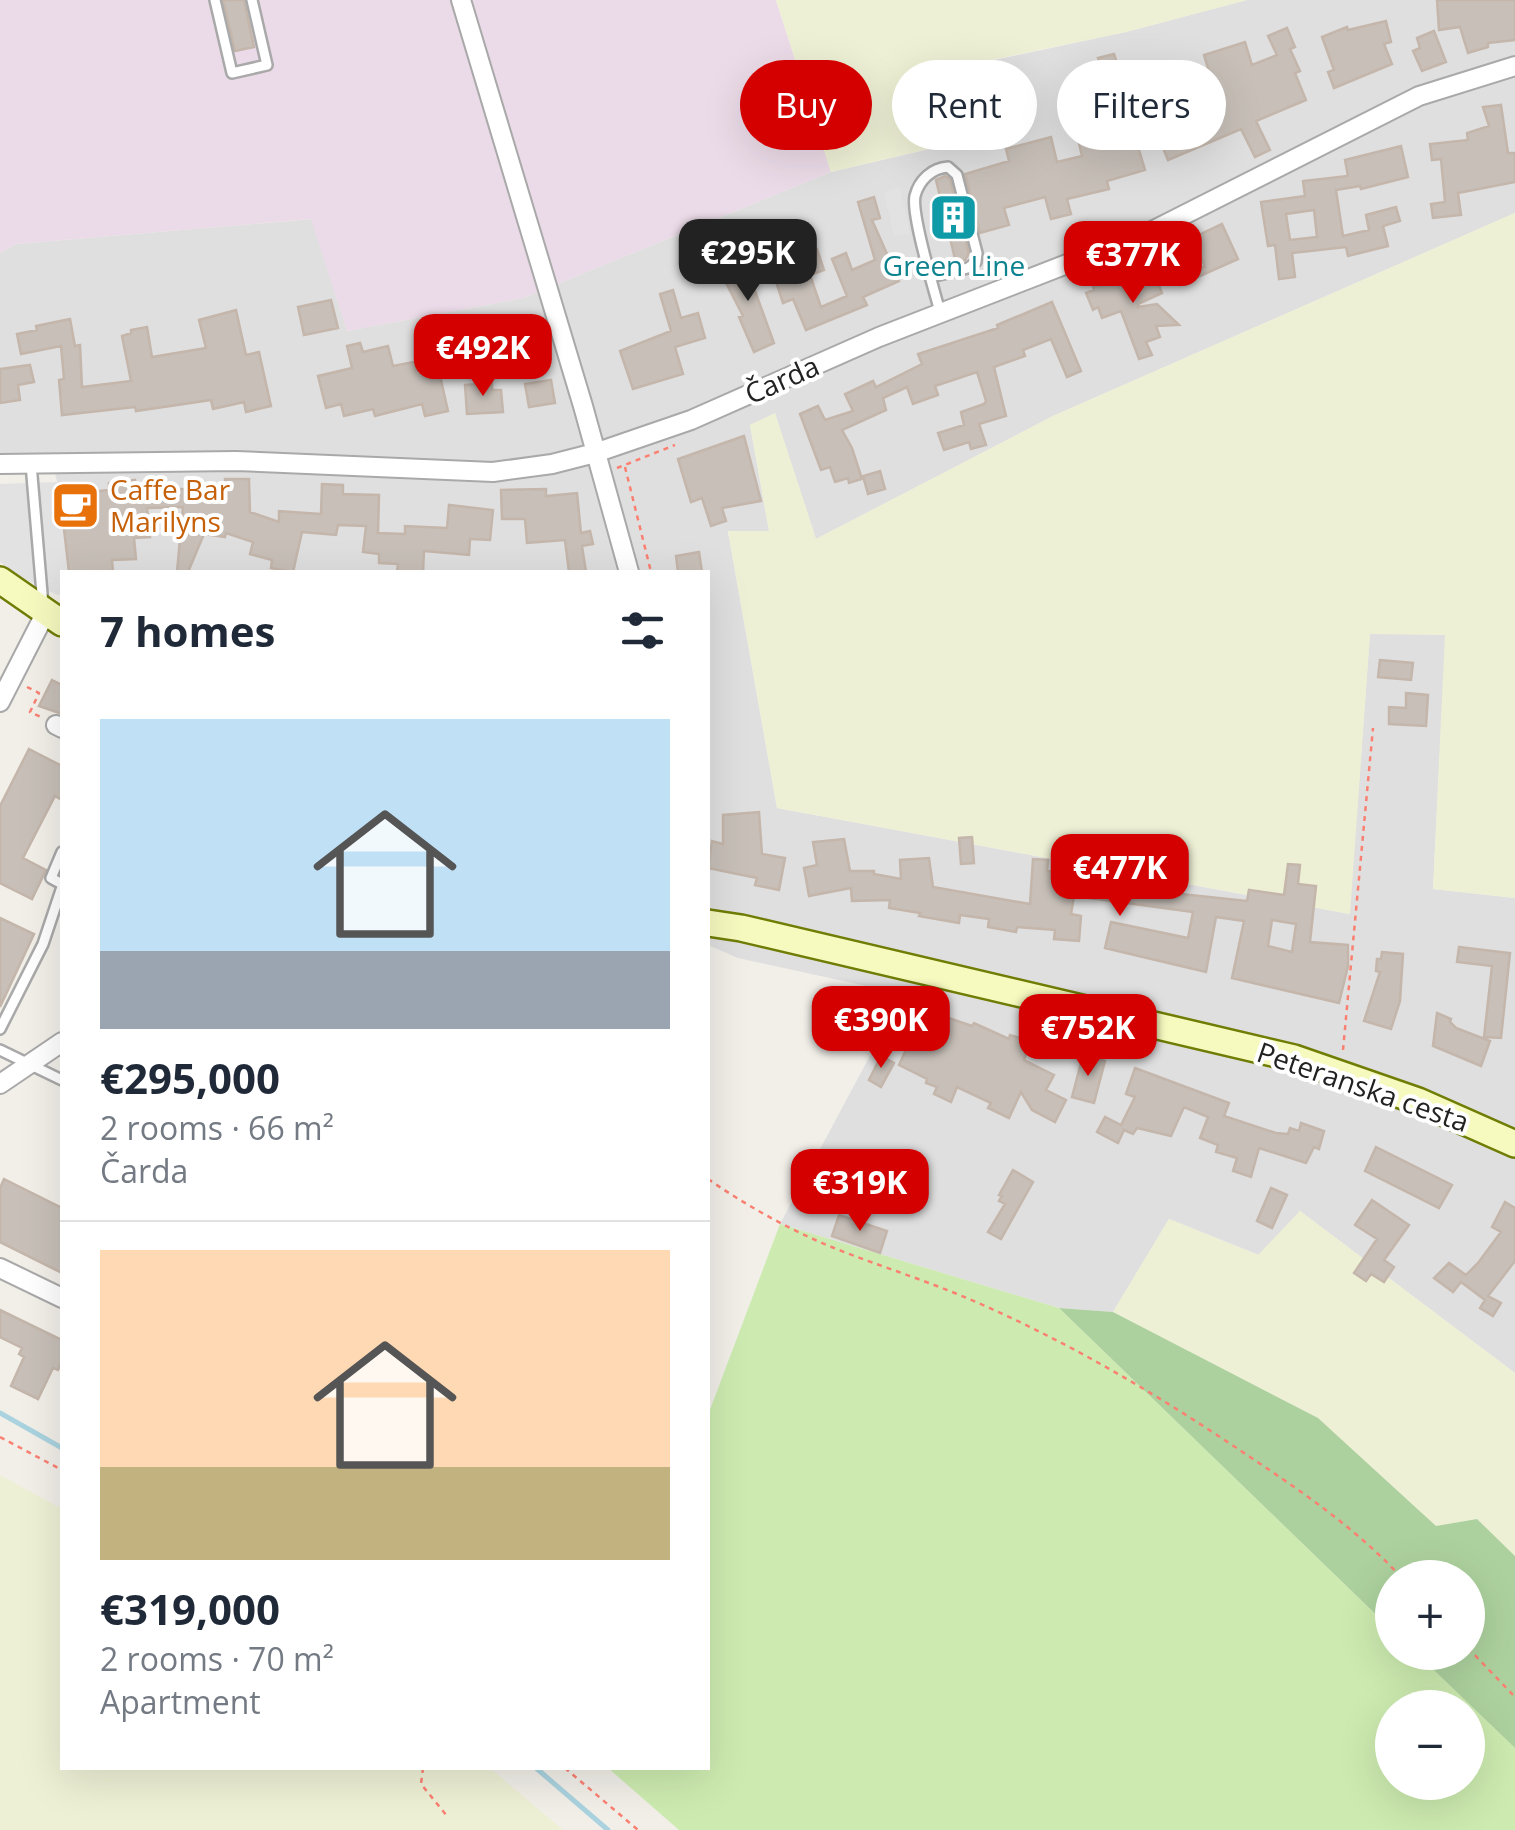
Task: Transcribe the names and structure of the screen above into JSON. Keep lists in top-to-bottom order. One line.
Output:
{"streets":{"main road":["Peteranska cesta"],"street":["Čarda"]},"places":{"building":["Green Line"],"cafe":["Caffe Bar Marilyns"]},"page":{"chip":["Buy","Rent","Filters"],"price":["€295K","€377K","€492K","€477K","€390K","€752K","€319K"],"heading":"7 homes","list":[{"name":"€295,000","note":"2 rooms · 66 m² · Čarda"},{"name":"€319,000","note":"2 rooms · 70 m² · Apartment"}],"map_buttons":["+","−"]}}
